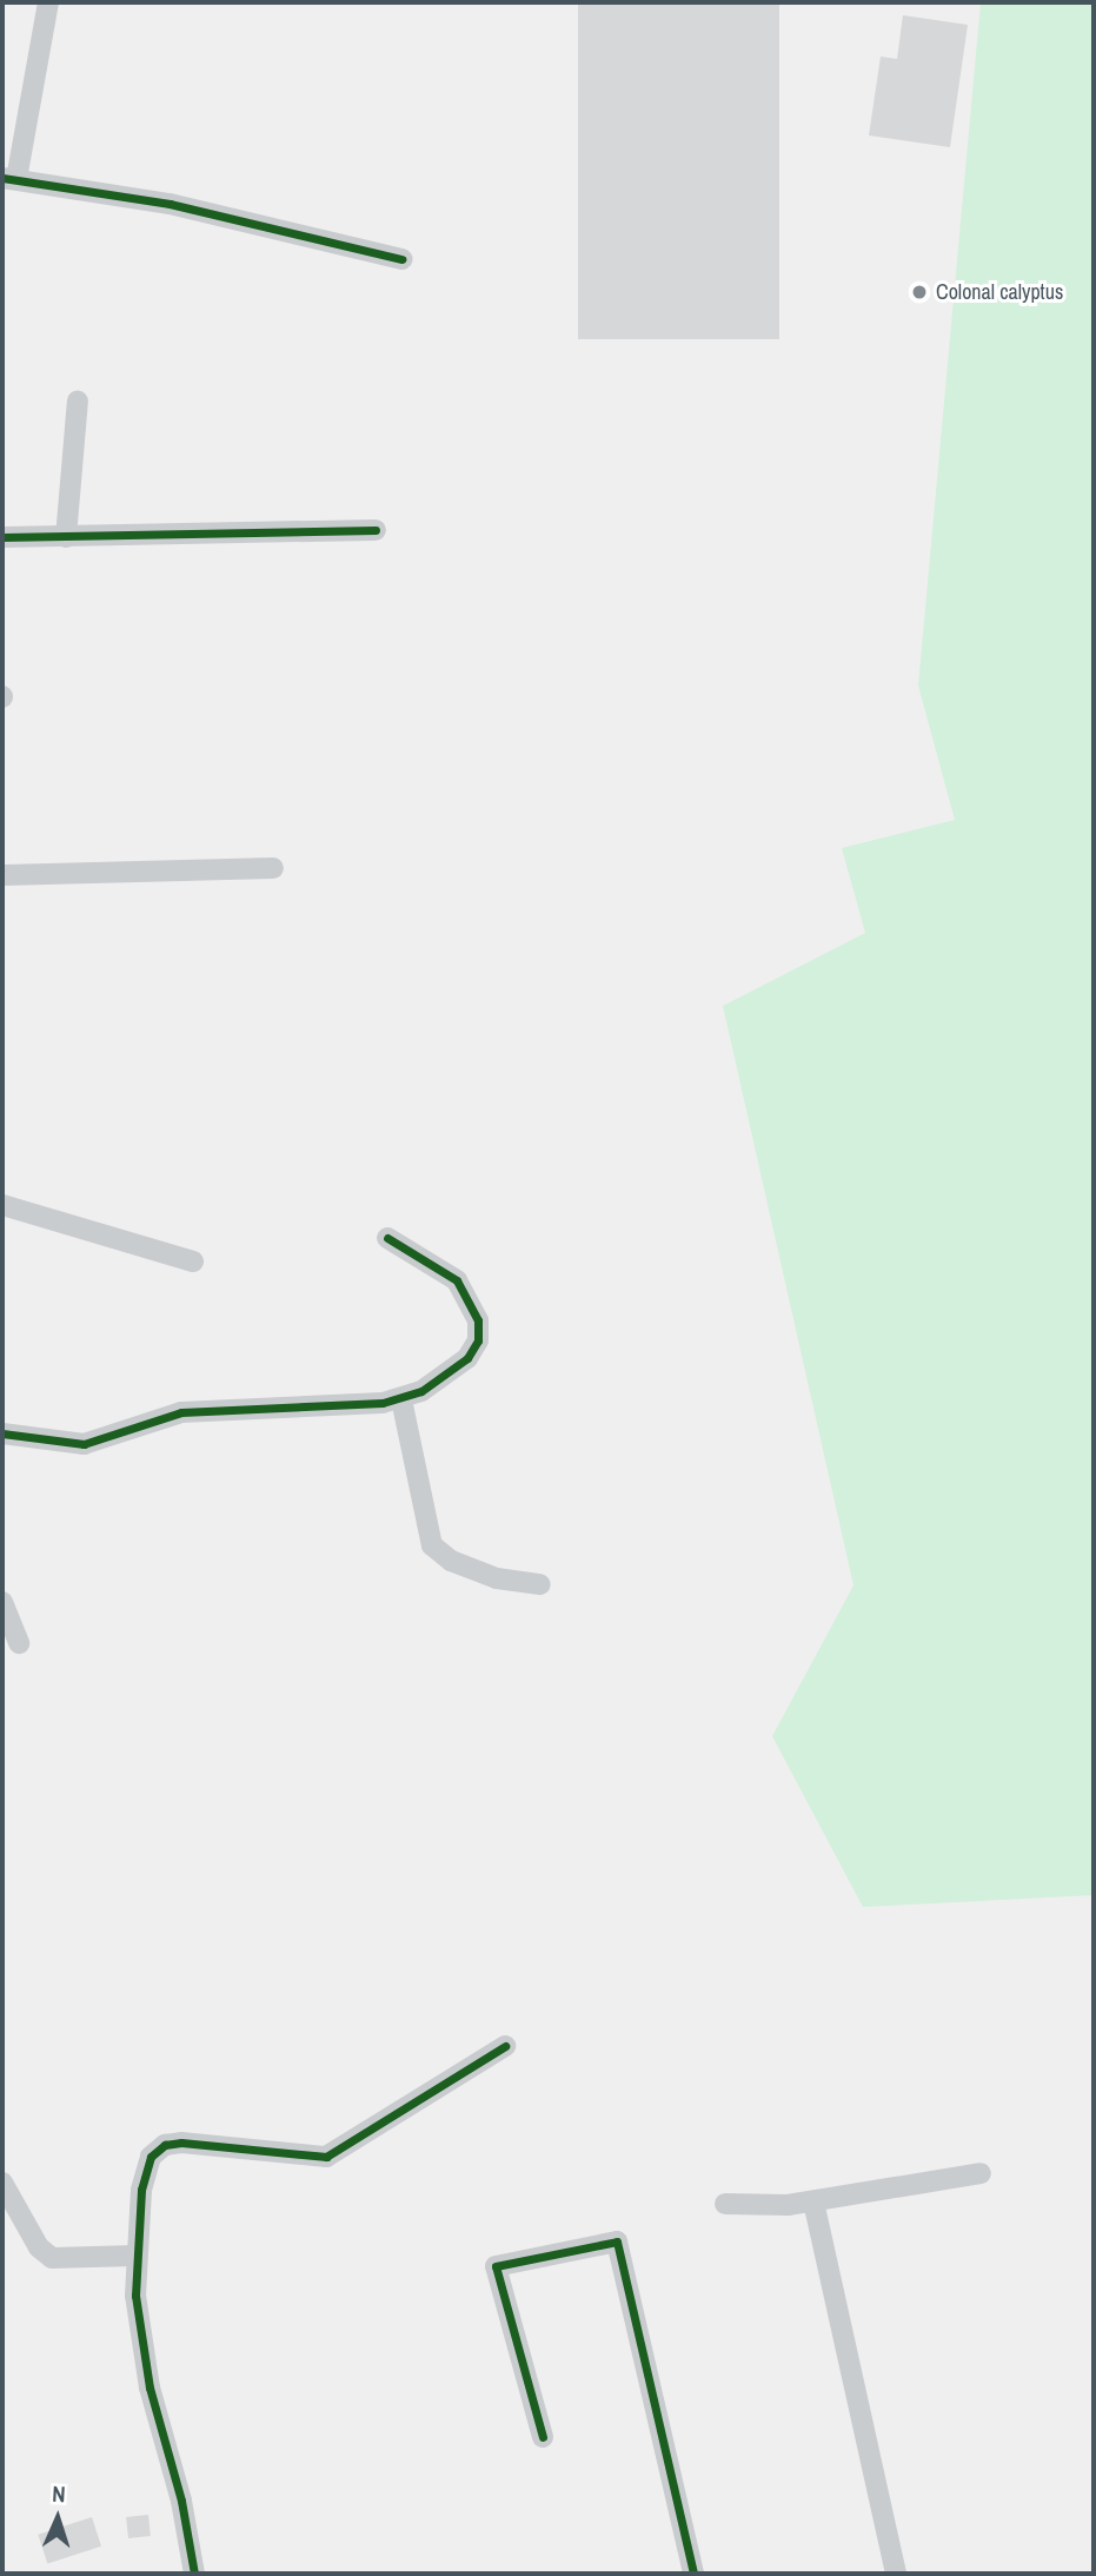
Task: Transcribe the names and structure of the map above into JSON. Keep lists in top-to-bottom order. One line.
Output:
{"places":["Colonal calyptus"],"north":"top"}
